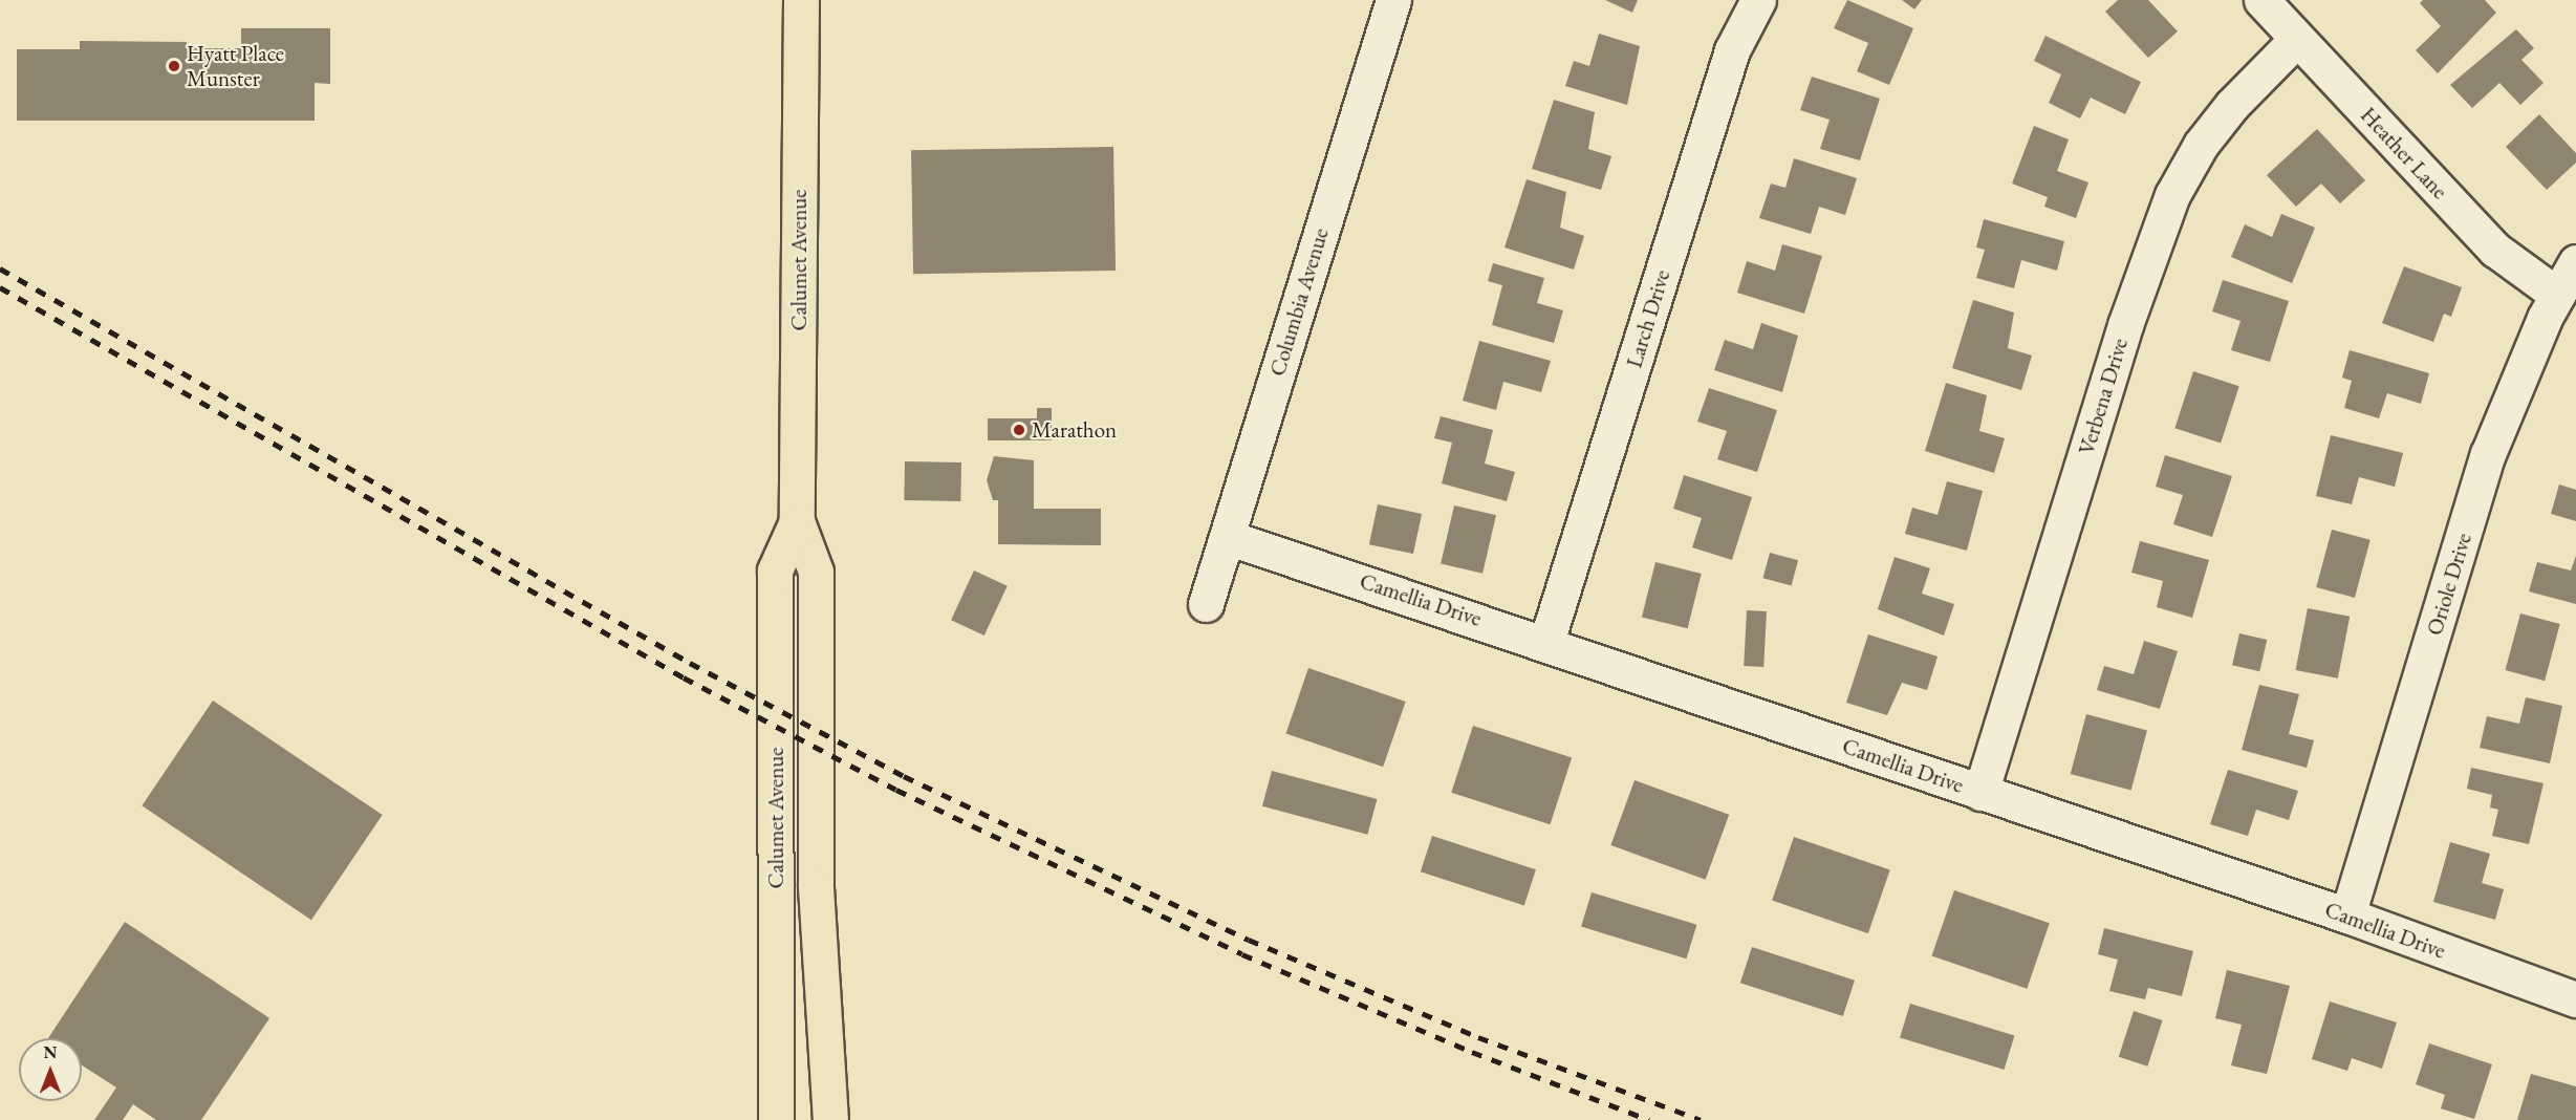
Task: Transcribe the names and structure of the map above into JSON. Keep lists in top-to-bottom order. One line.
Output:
{"streets":{"main road":["Calumet Avenue"],"street":["Heather Lane","Columbia Avenue","Larch Drive","Verbena Drive","Oriole Drive","Camellia Drive"]},"crossings":[["Heather Lane","Verbena Drive"],["Heather Lane","Oriole Drive"],["Columbia Avenue","Camellia Drive"],["Larch Drive","Camellia Drive"],["Verbena Drive","Camellia Drive"],["Oriole Drive","Camellia Drive"]],"places":["Hyatt Place Munster","Marathon"],"north":"top"}
